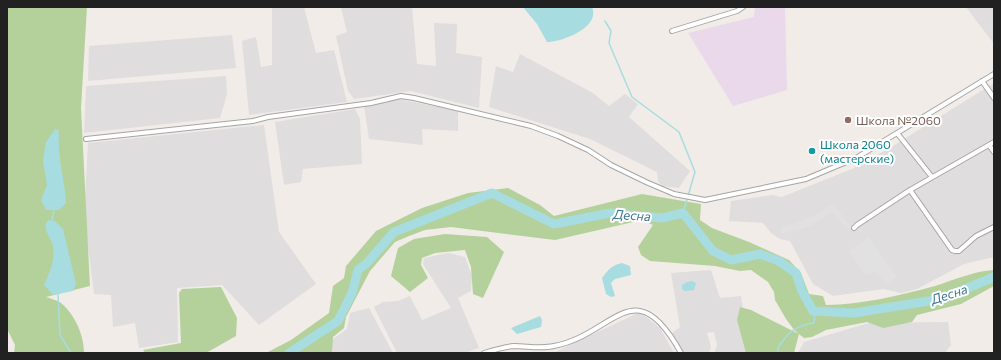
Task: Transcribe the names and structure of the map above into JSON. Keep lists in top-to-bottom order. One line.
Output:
{"water":["Десна"],"places":["Школа №2060","Школа 2060 (мастерские)"]}
